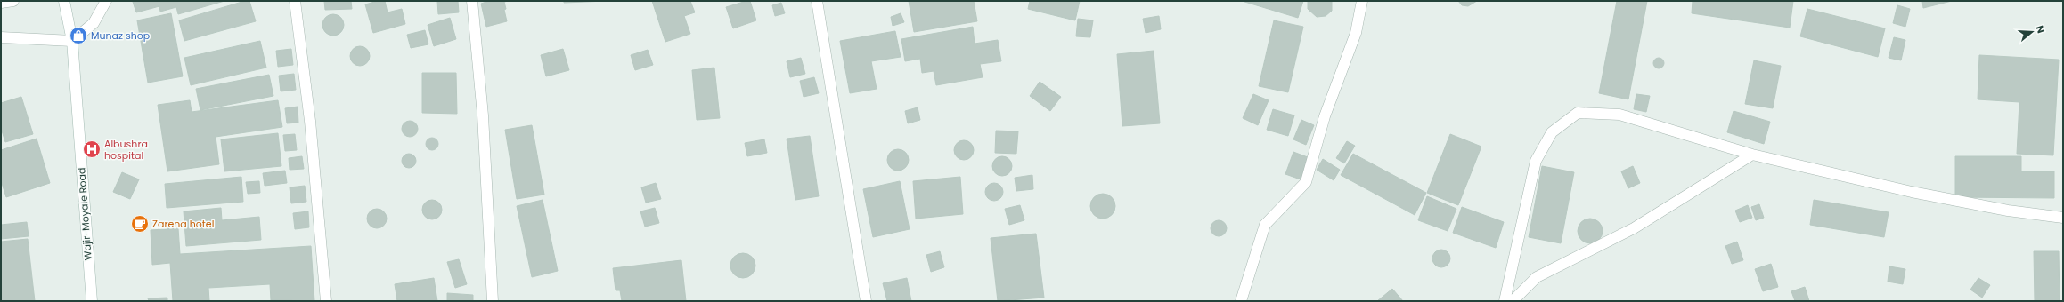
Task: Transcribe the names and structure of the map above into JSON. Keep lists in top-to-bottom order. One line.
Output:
{"streets":{"street":["Wajir-Moyale Road"]},"places":{"shop":["Munaz shop"],"hospital":["Albushra hospital"],"cafe":["Zarena hotel"]},"north":"right"}
